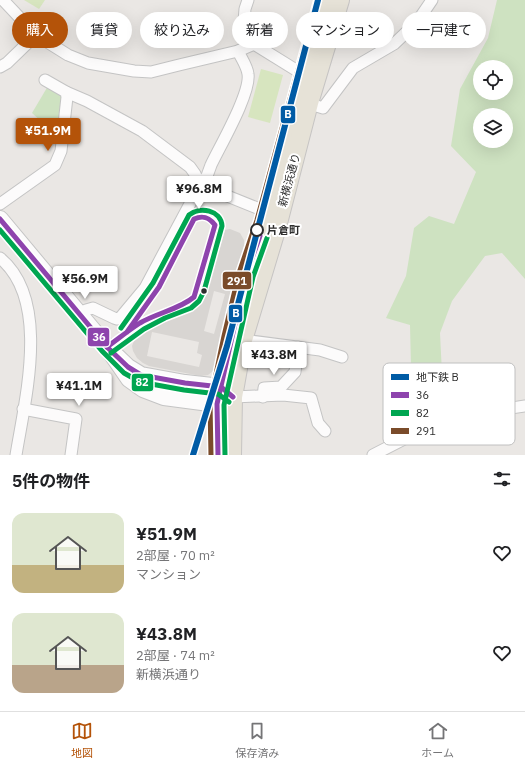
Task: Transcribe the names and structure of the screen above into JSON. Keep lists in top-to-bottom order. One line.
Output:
{"streets":{"main road":["新横浜通り"]},"places":["片倉町"],"lines":["metro line B","transit line 291","transit line 82","transit line 36"],"legend":["地下鉄 B","36","82","291"],"page":{"chip":["購入","賃貸","絞り込み","新着","マンション","一戸建て"],"price":["¥51.9M","¥96.8M","¥56.9M","¥43.8M","¥41.1M"],"heading":"5件の物件","list":[{"name":"¥51.9M","note":"2部屋 · 70 m² · マンション"},{"name":"¥43.8M","note":"2部屋 · 74 m² · 新横浜通り"}],"tabs":["地図","保存済み","ホーム"]}}
